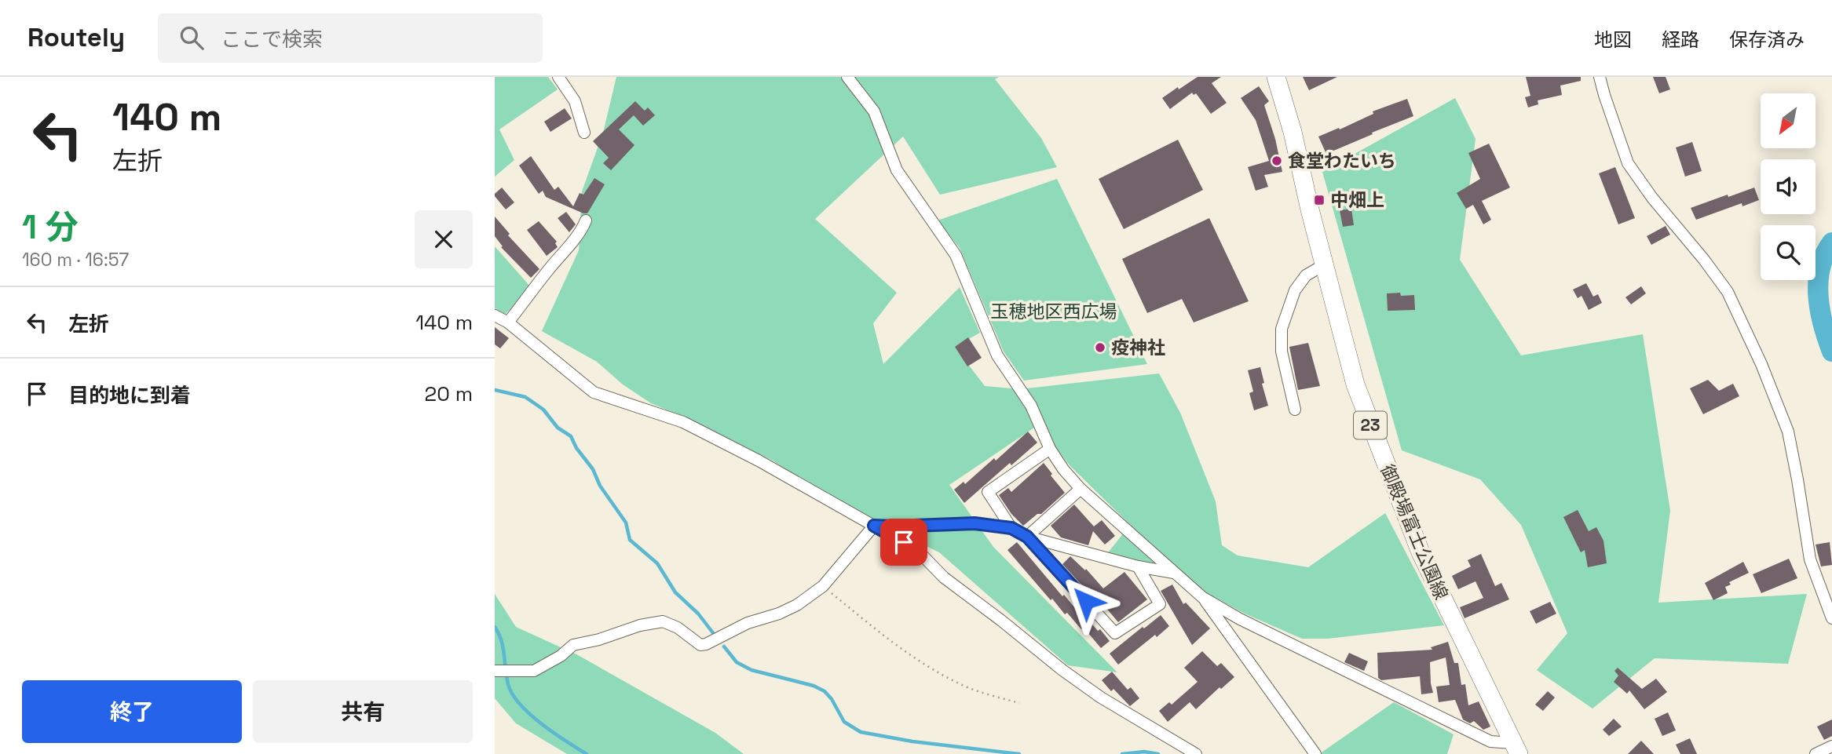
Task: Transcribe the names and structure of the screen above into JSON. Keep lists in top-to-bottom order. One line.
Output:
{"streets":{"main road":["23","御殿場富士公園線"]},"parks":["玉穂地区西広場"],"places":{"other":["食堂わたいち","疫神社"],"transit":["中畑上"]},"north":"bottom left","page":{"header":"Routely","search":"ここで検索","nav":["地図","経路","保存済み"],"turn":["140 m","左折"],"heading":["1 分","160 m · 16:57"],"list":[{"name":"左折","value":"140 m"},{"name":"目的地に到着","value":"20 m"}],"buttons":["終了","共有"]}}
